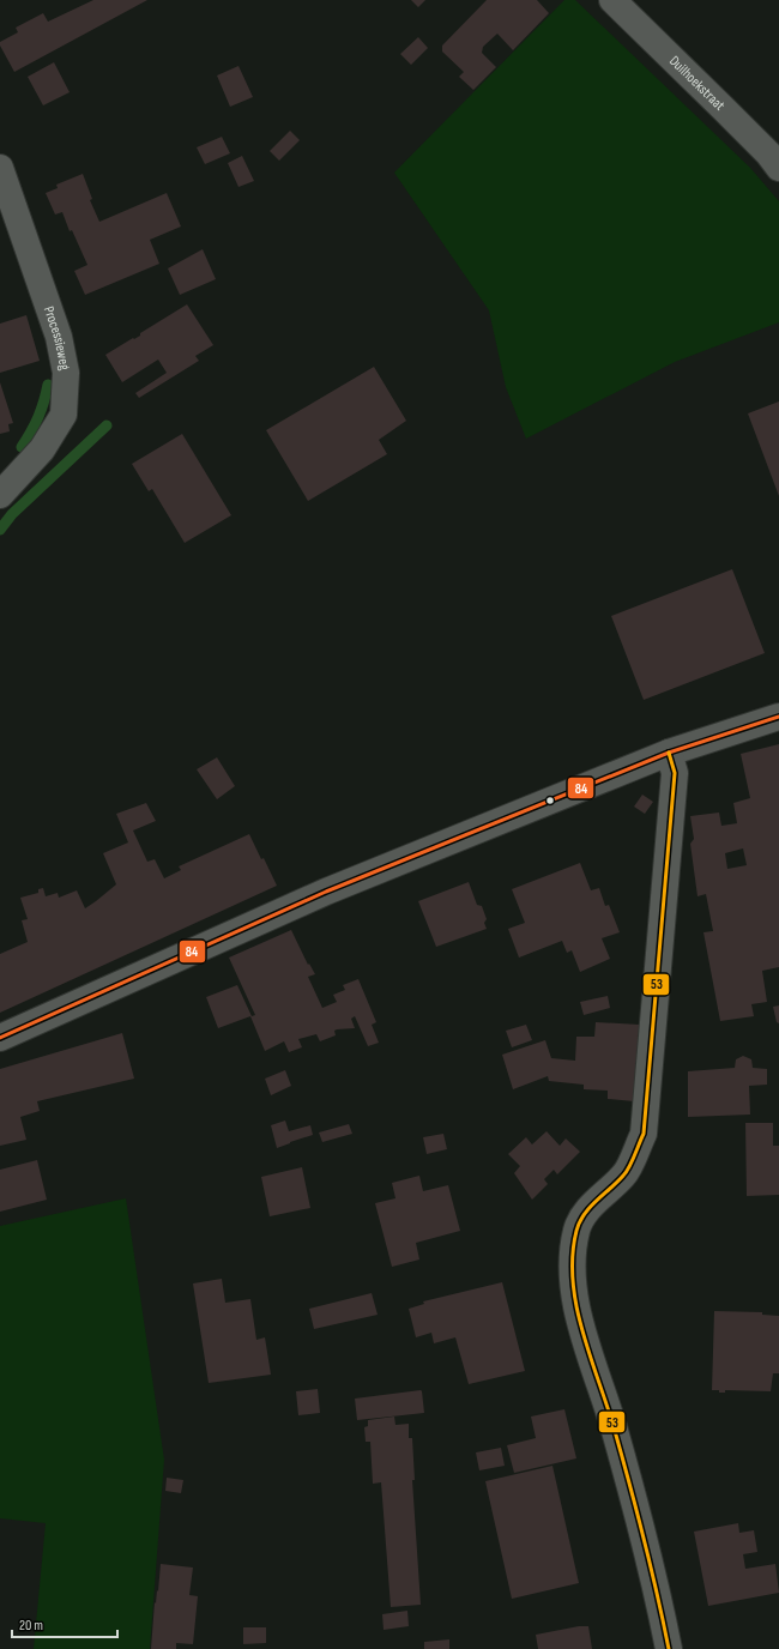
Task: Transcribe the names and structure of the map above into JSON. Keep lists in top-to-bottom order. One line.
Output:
{"streets":{"street":["Duilhoekstraat","Processieweg"]},"lines":["transit line 84","transit line 53"],"scale_bar":"20 m"}
